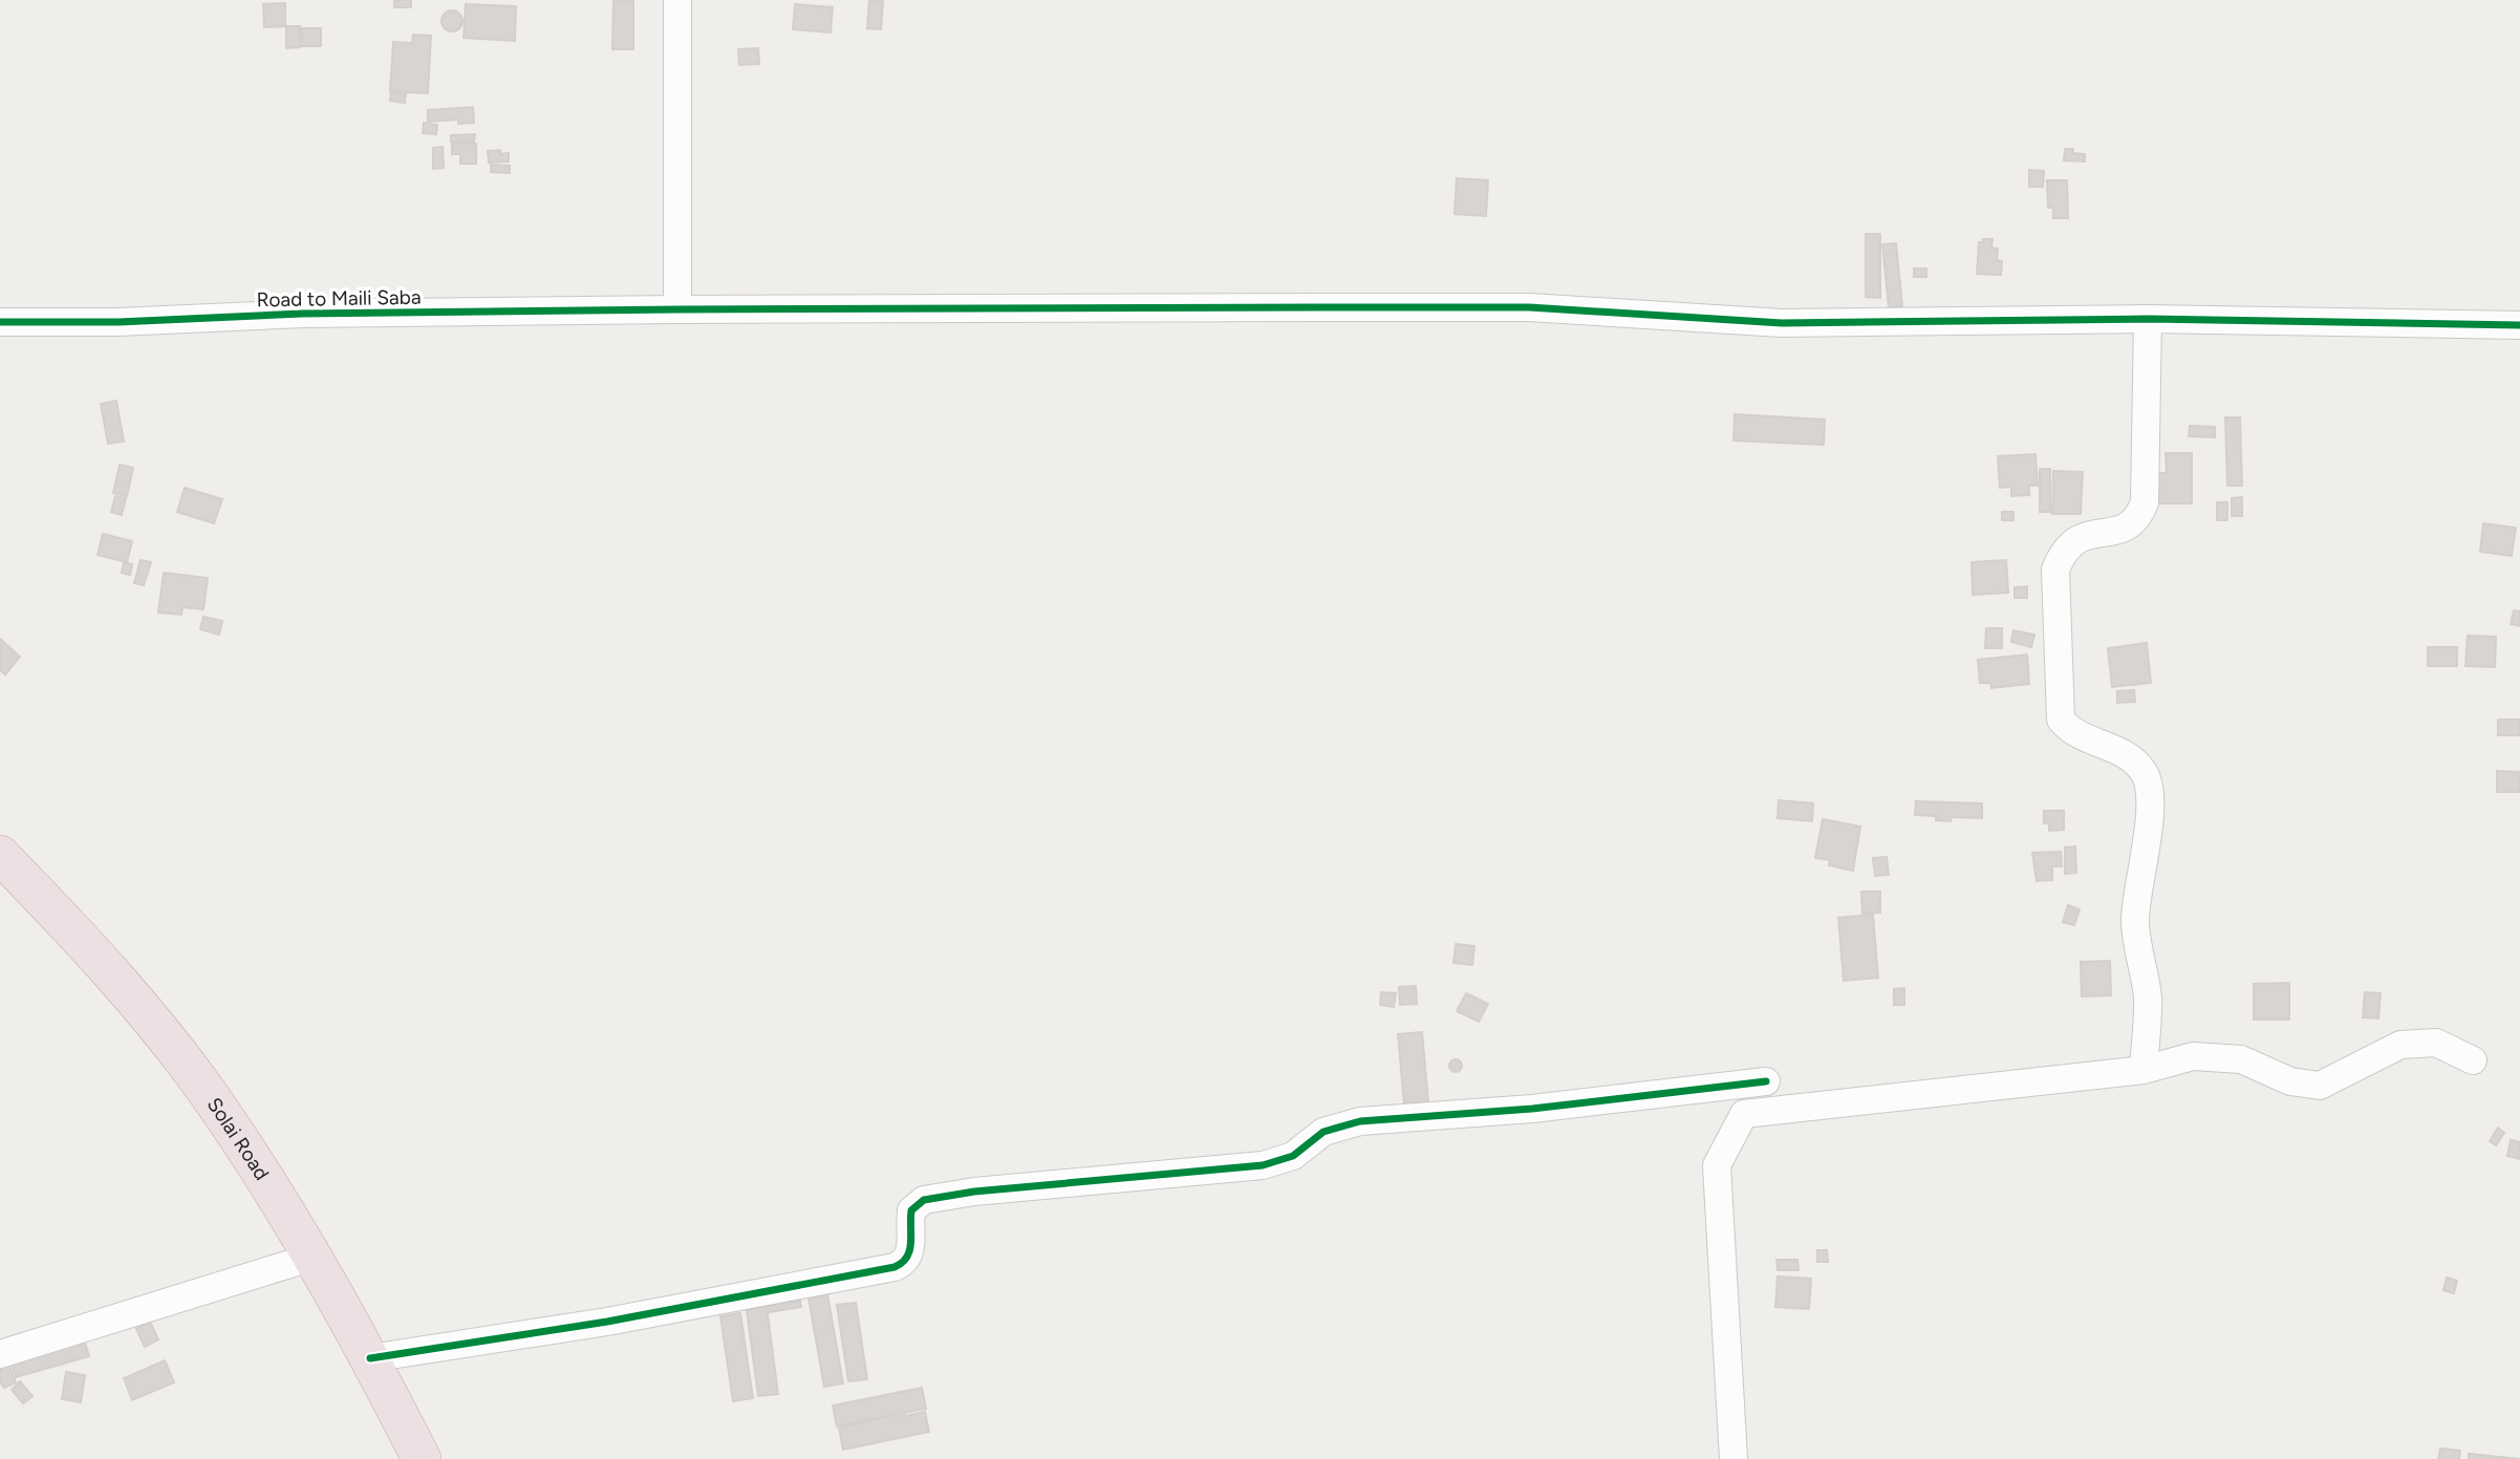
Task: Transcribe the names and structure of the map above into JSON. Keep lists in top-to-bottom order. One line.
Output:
{"streets":{"highway":["Solai Road"],"street":["Road to Maili Saba"]}}
